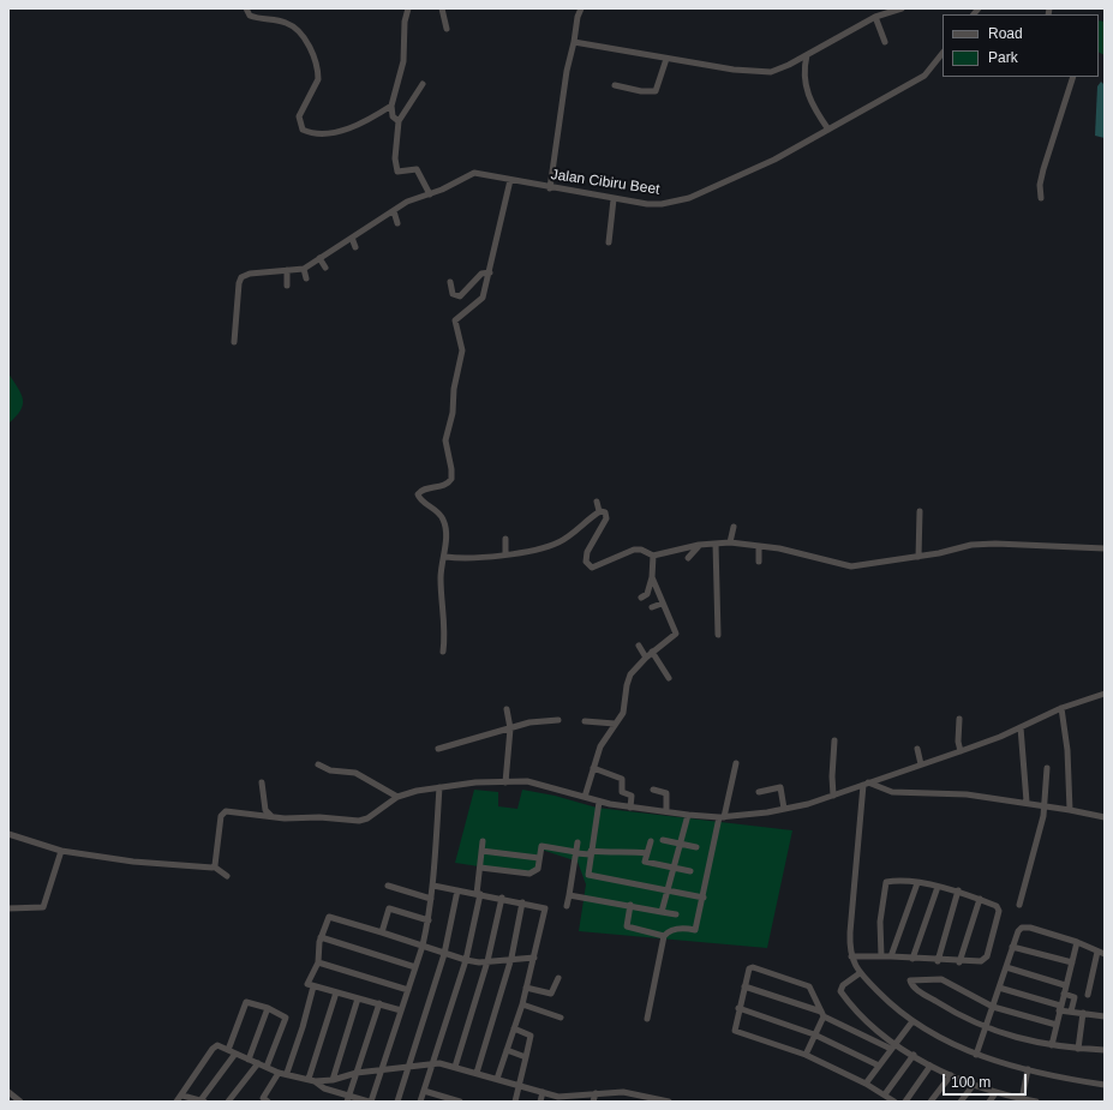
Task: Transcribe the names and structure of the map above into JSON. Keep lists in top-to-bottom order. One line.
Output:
{"streets":{"street":["Jalan Cibiru Beet"]},"legend":["Road","Park"],"scale_bar":"100 m"}
